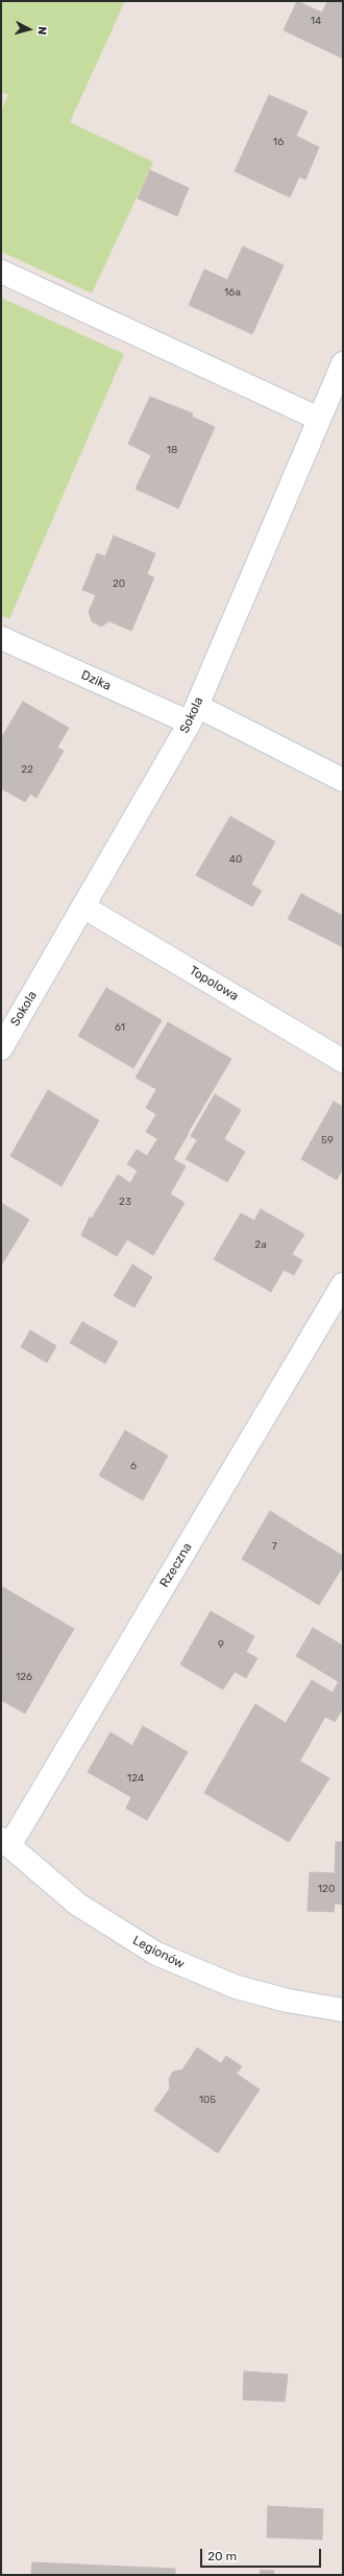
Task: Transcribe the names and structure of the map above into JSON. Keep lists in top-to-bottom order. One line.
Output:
{"streets":{"street":["Dzika","Sokola","Topolowa","Rzeczna","Legionów"]},"crossings":[["Dzika","Sokola"],["Sokola","Topolowa"],["Rzeczna","Legionów"]],"house_numbers":["14","16","16a","18","20","22","40","61","59","23","2a","6","7","9","126","124","120","105"],"scale_bar":"20 m","north":"right"}
